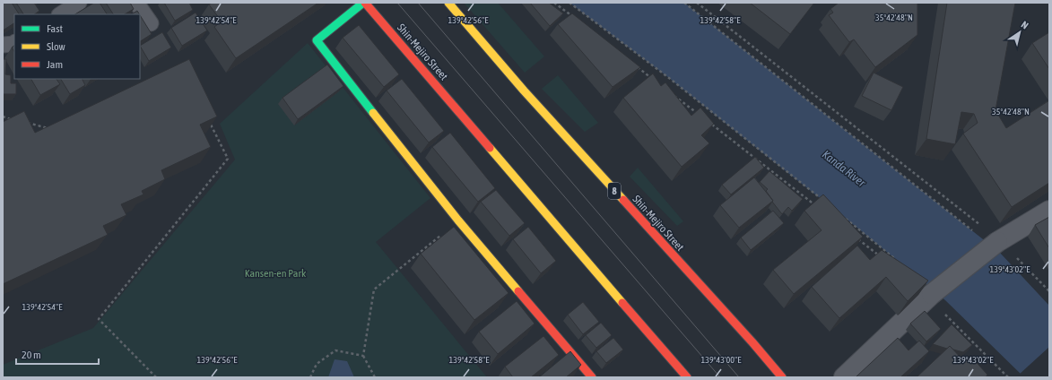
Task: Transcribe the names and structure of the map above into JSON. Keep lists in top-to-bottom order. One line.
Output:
{"streets":{"main road":["Shin-Mejiro Street","8"]},"water":["Kanda River"],"parks":["Kansen-en Park"],"legend":["Fast","Slow","Jam"],"scale_bar":"20 m","north":"top right","coordinates":["35°42'48\"N","139°42'54\"E","139°42'56\"E","139°42'58\"E","139°43'02\"E","139°43'00\"E"]}
